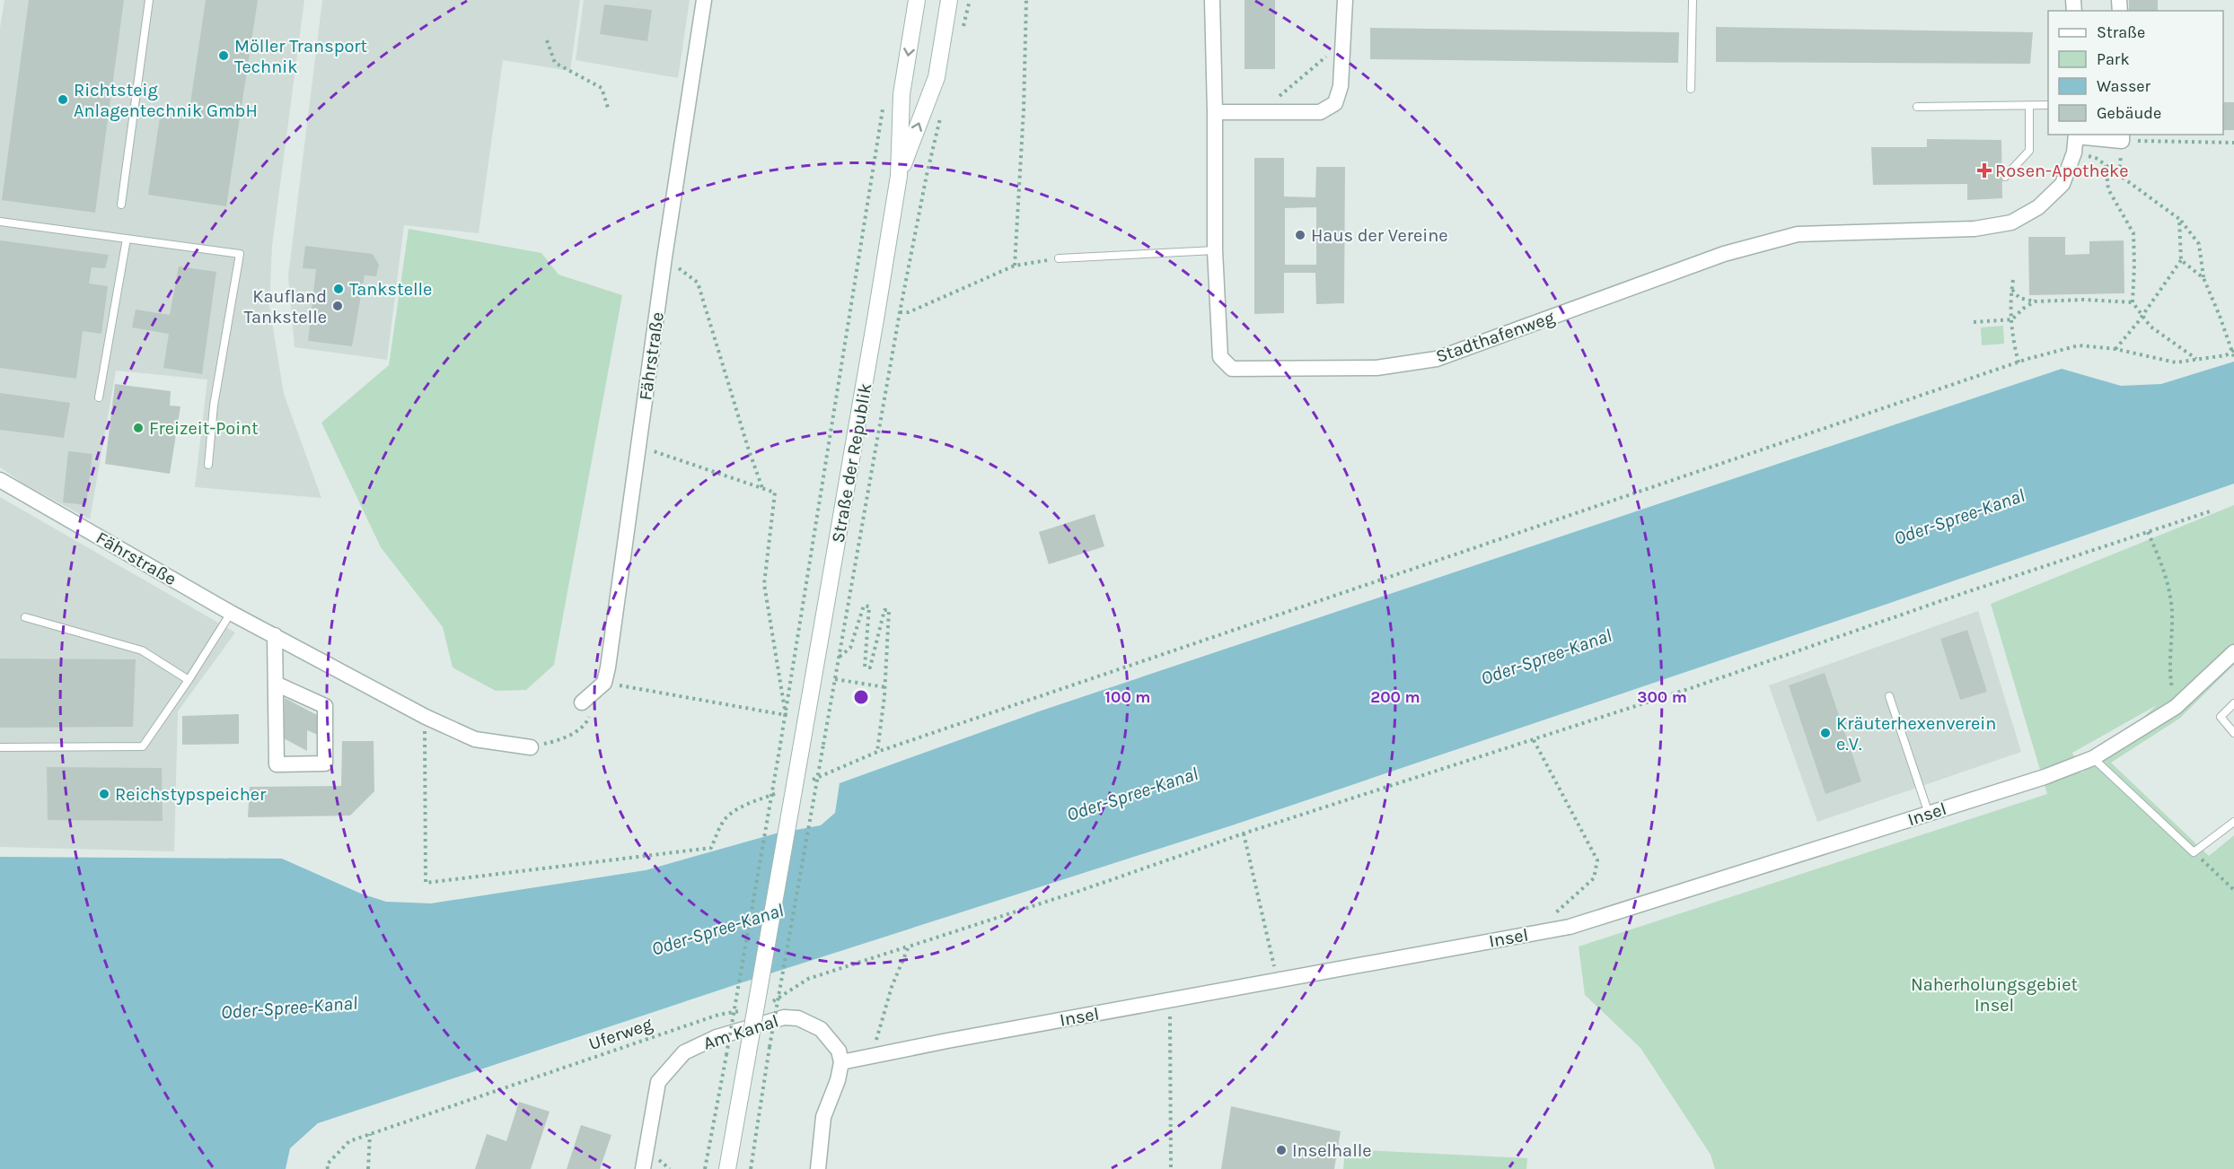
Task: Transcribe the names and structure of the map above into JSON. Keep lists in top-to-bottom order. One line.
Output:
{"streets":{"main road":["Straße der Republik"],"street":["Stadthafenweg","Fährstraße","Insel","Am Kanal"],"path":["Uferweg"]},"crossings":[["Insel","Am Kanal"]],"water":["Oder-Spree-Kanal"],"parks":["Naherholungsgebiet Insel"],"places":{"other":["Möller Transport Technik","Richtsteig Anlagentechnik GmbH","Haus der Vereine","Tankstelle","Kaufland Tankstelle","Freizeit-Point","Kräuterhexenverein e.V.","Reichstypspeicher","Inselhalle"],"health":["Rosen-Apotheke"]},"legend":["Straße","Park","Wasser","Gebäude"],"rings":["100 m","200 m","300 m"]}
